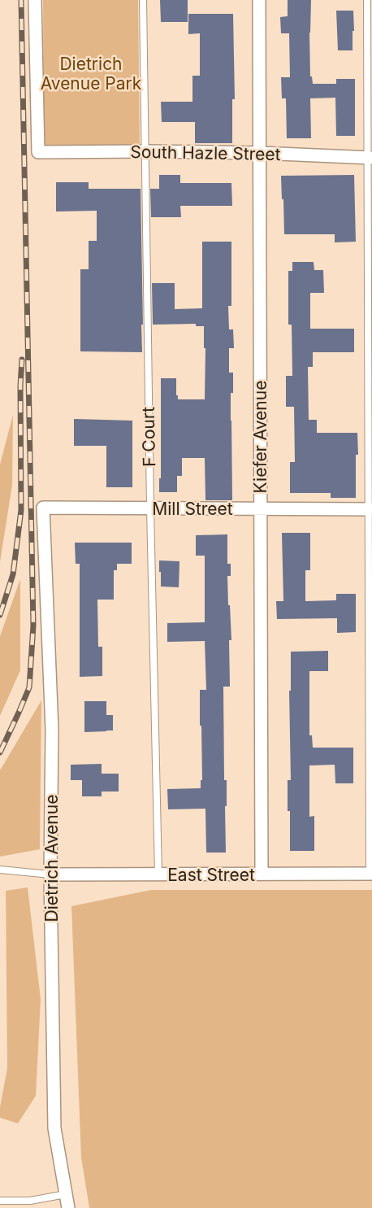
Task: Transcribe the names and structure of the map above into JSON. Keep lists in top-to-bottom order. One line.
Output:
{"streets":{"street":["South Hazle Street","Kiefer Avenue","Mill Street","Dietrich Avenue","East Street"],"lane":["F Court"]},"crossings":[["South Hazle Street","F Court"],["South Hazle Street","Kiefer Avenue"],["F Court","Mill Street"],["F Court","East Street"],["Kiefer Avenue","Mill Street"],["Kiefer Avenue","East Street"],["Mill Street","Dietrich Avenue"],["Dietrich Avenue","East Street"]],"parks":["Dietrich Avenue Park"]}
